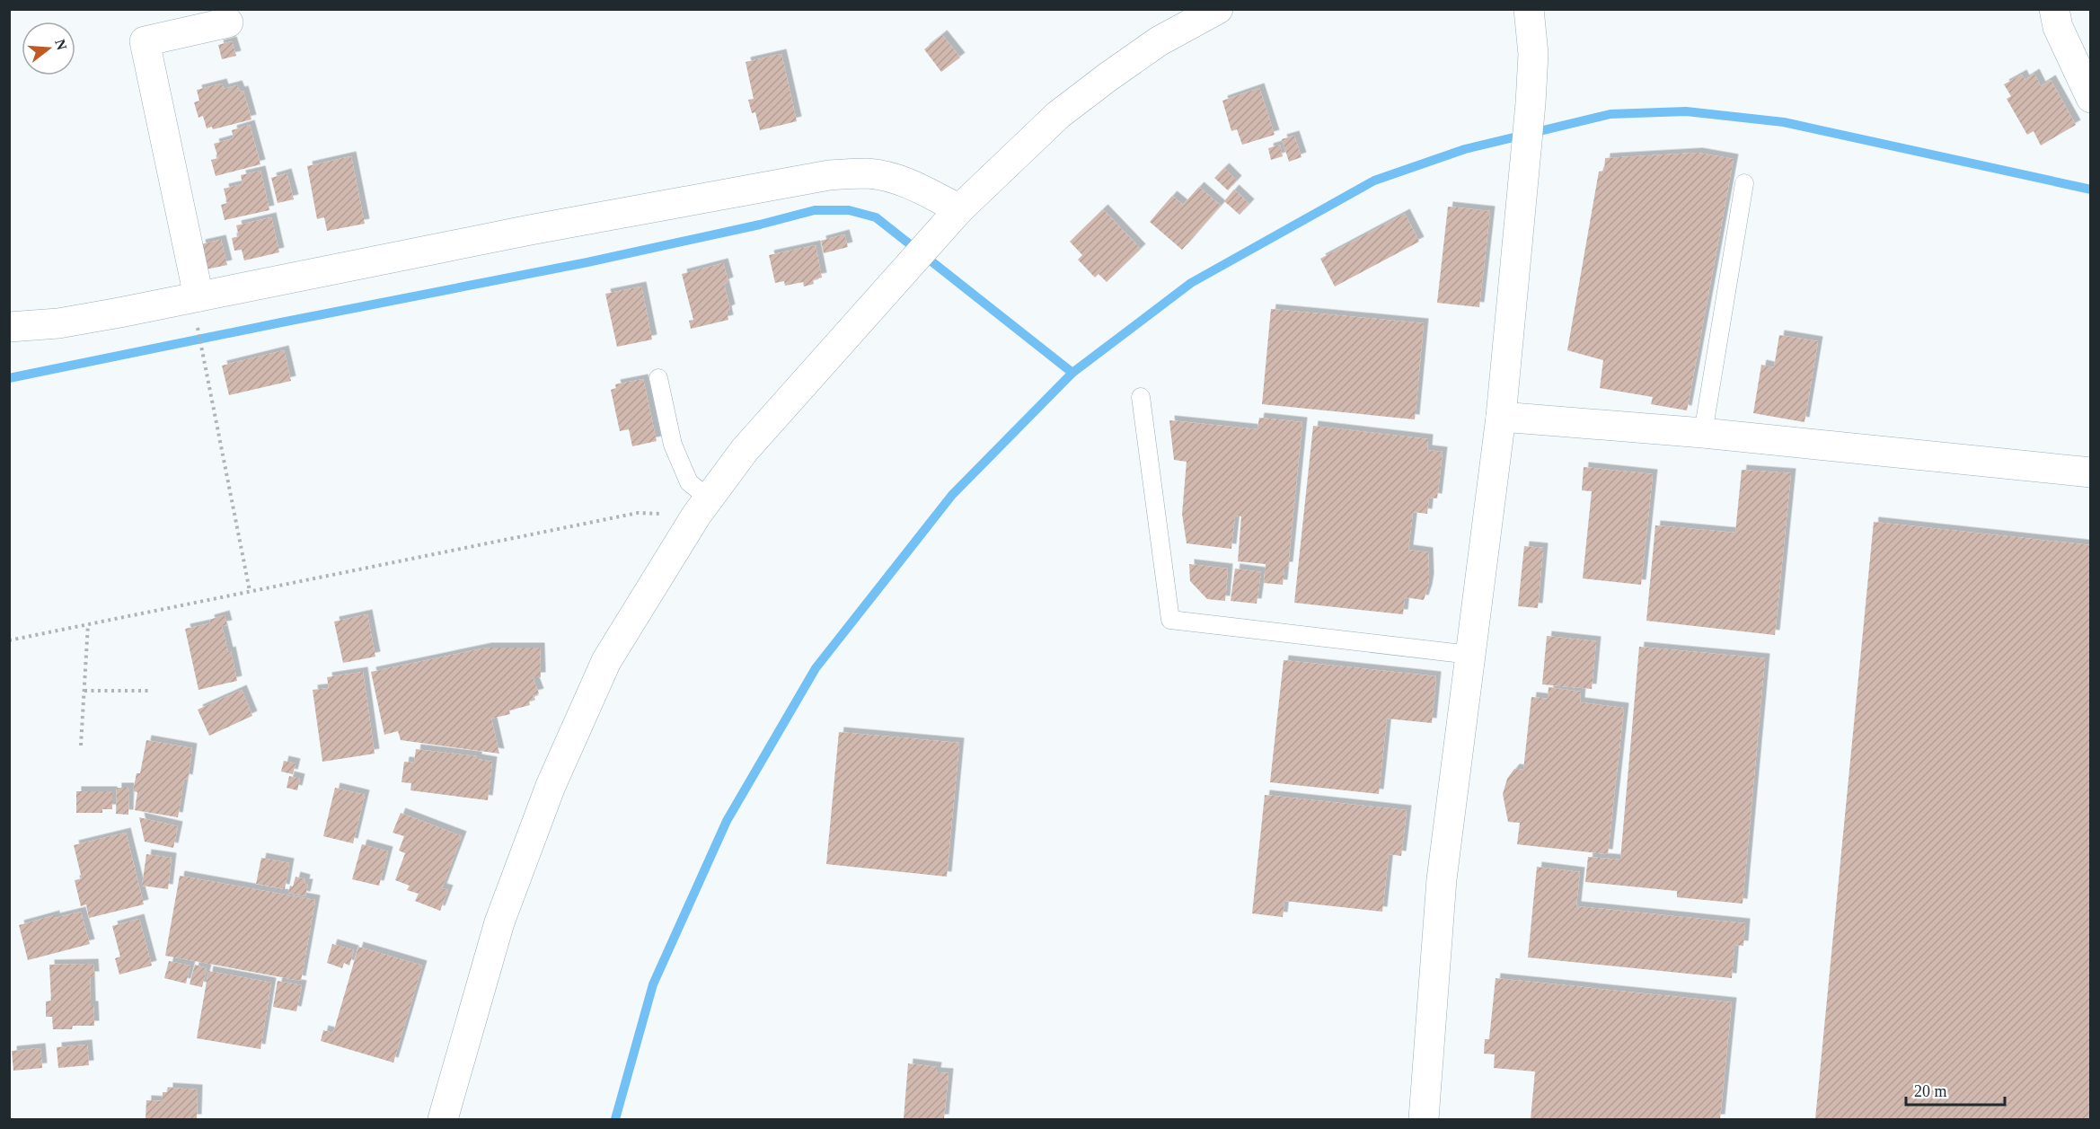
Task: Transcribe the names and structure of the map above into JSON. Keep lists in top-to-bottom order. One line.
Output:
{"scale_bar":"20 m","north":"right"}
